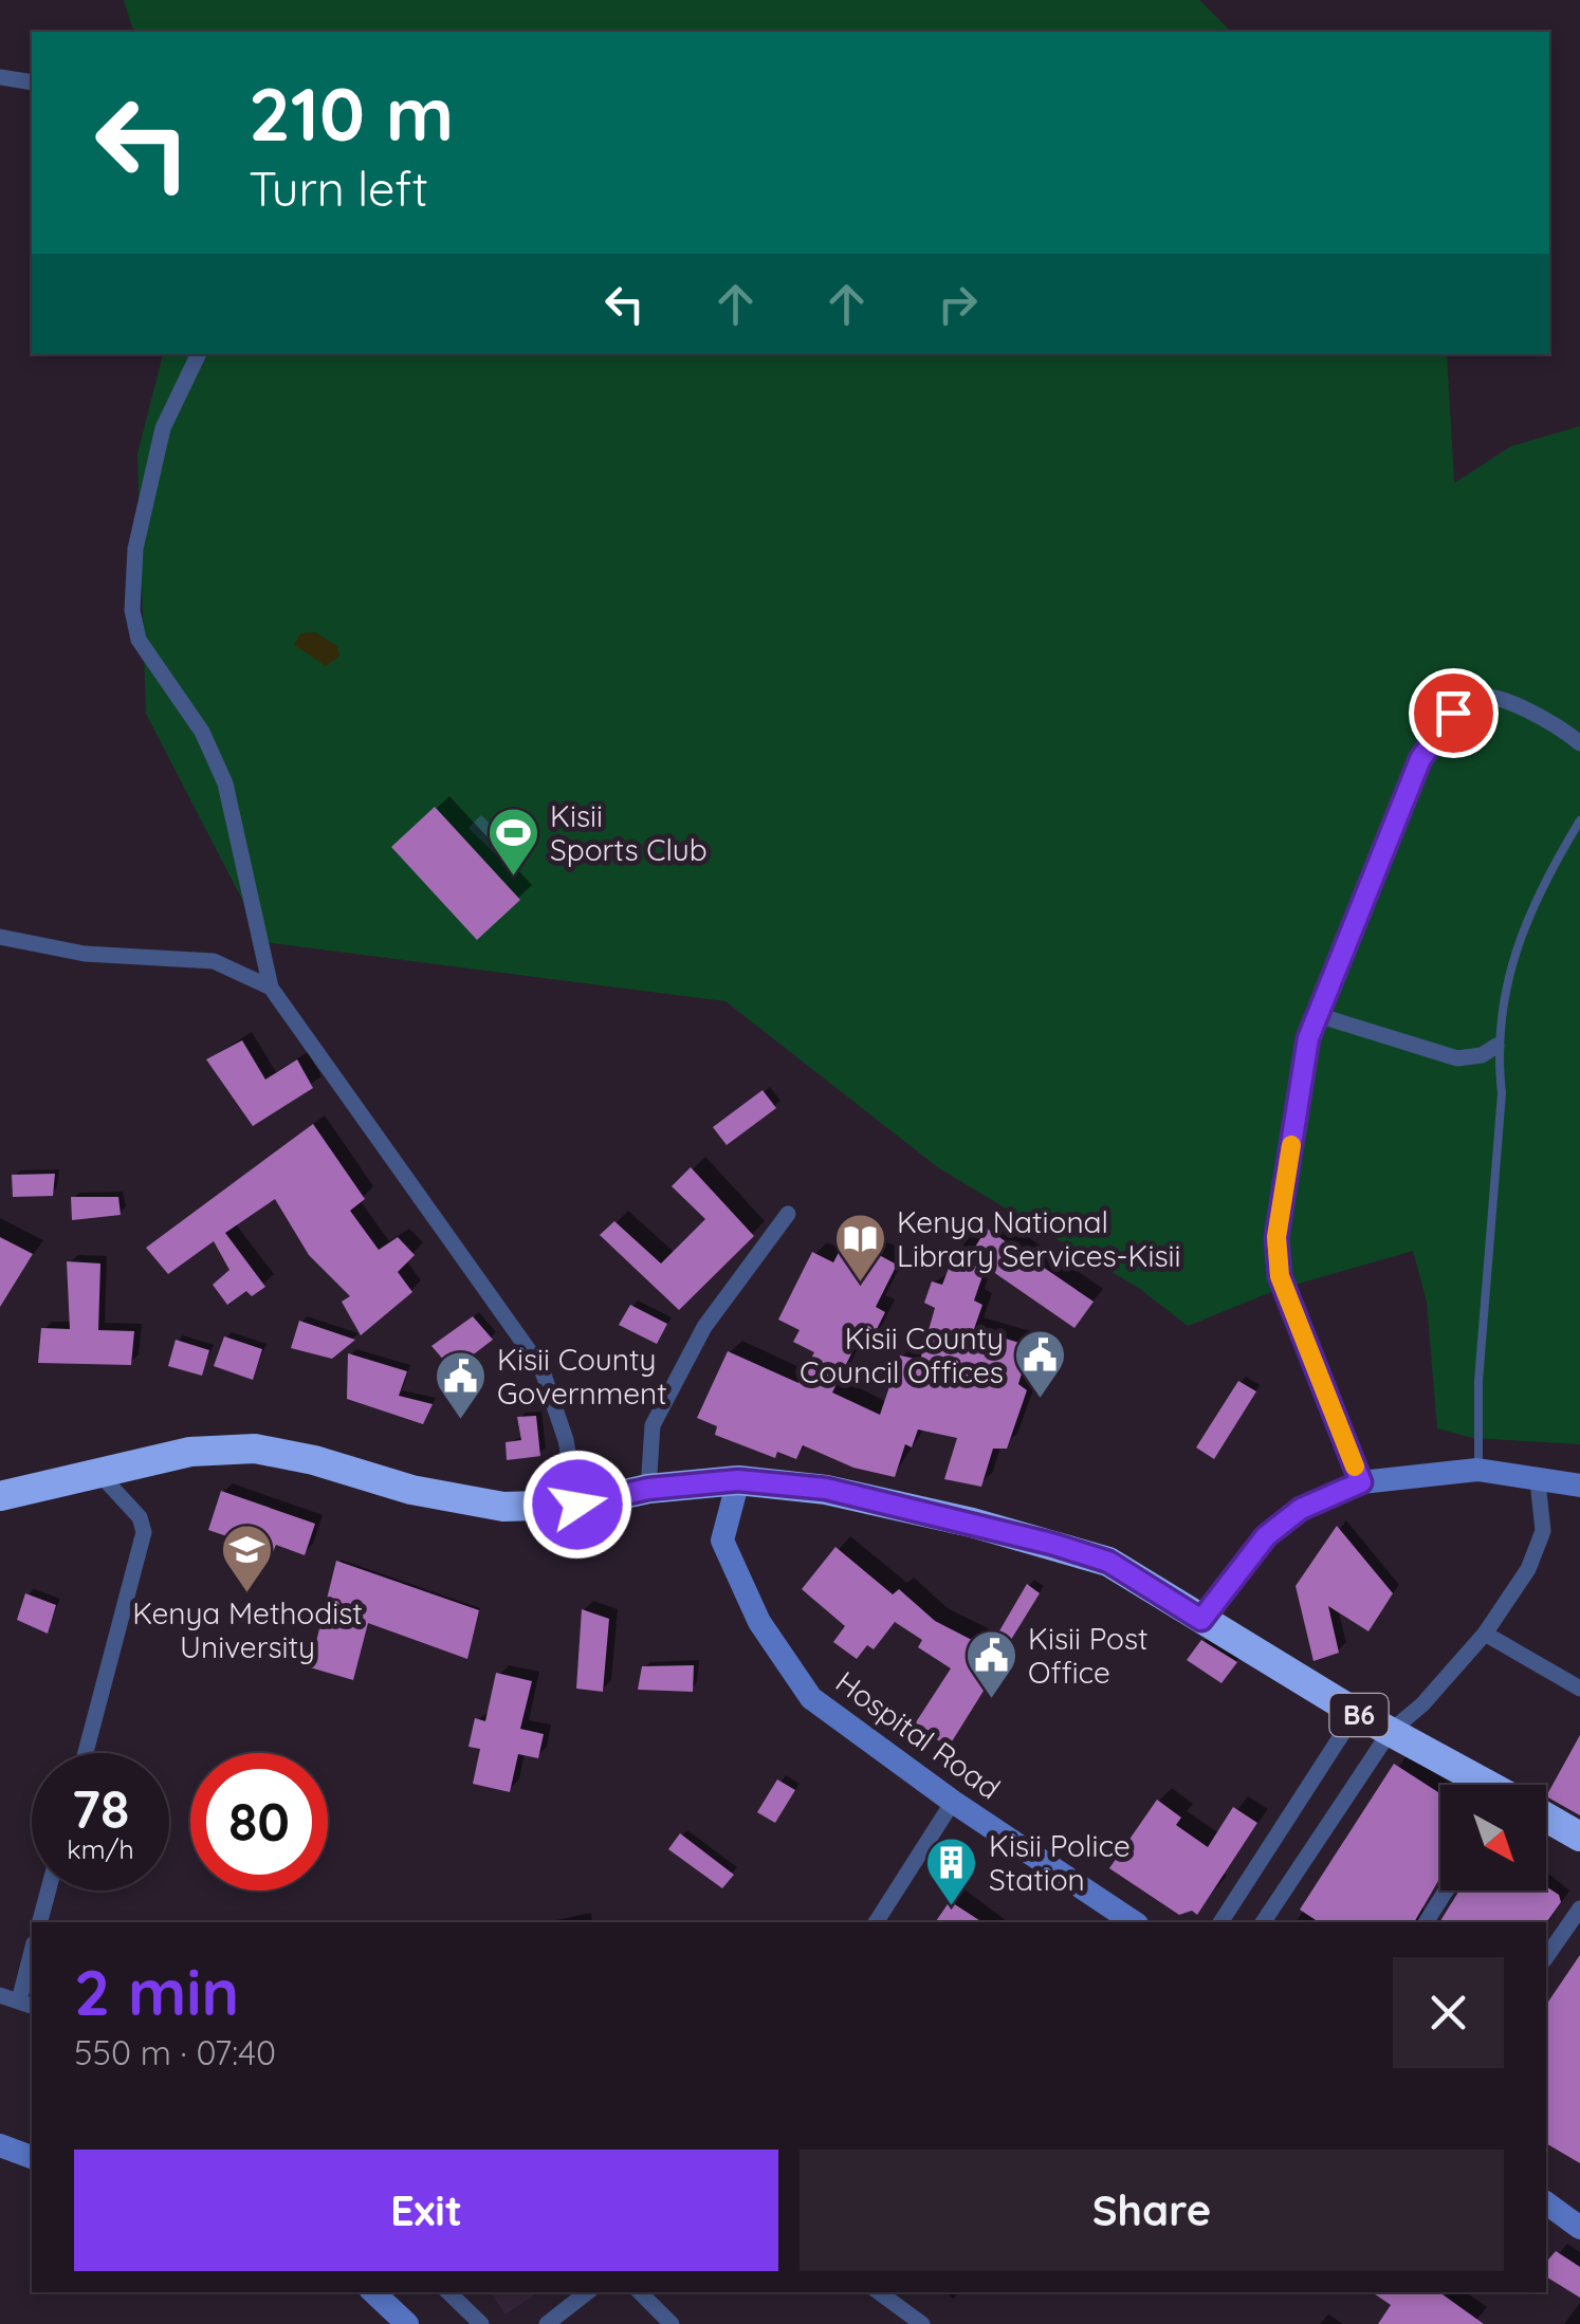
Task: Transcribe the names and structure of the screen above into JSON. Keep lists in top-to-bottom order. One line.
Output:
{"streets":{"highway":["B6"],"street":["Hospital Road"]},"crossings":[["B6","Hospital Road"]],"places":{"sports":["Kisii Sports Club"],"library":["Kenya National Library Services-Kisii"],"public building":["Kisii County Council Offices","Kisii County Government","Kisii Post Office"],"school or university":["Kenya Methodist University"],"building":["Kisii Police Station"]},"north":"bottom right","page":{"turn":["210 m","Turn left"],"speed":"78 km/h","limit":"80","heading":["2 min","550 m · 07:40"],"buttons":["Exit","Share"]}}
